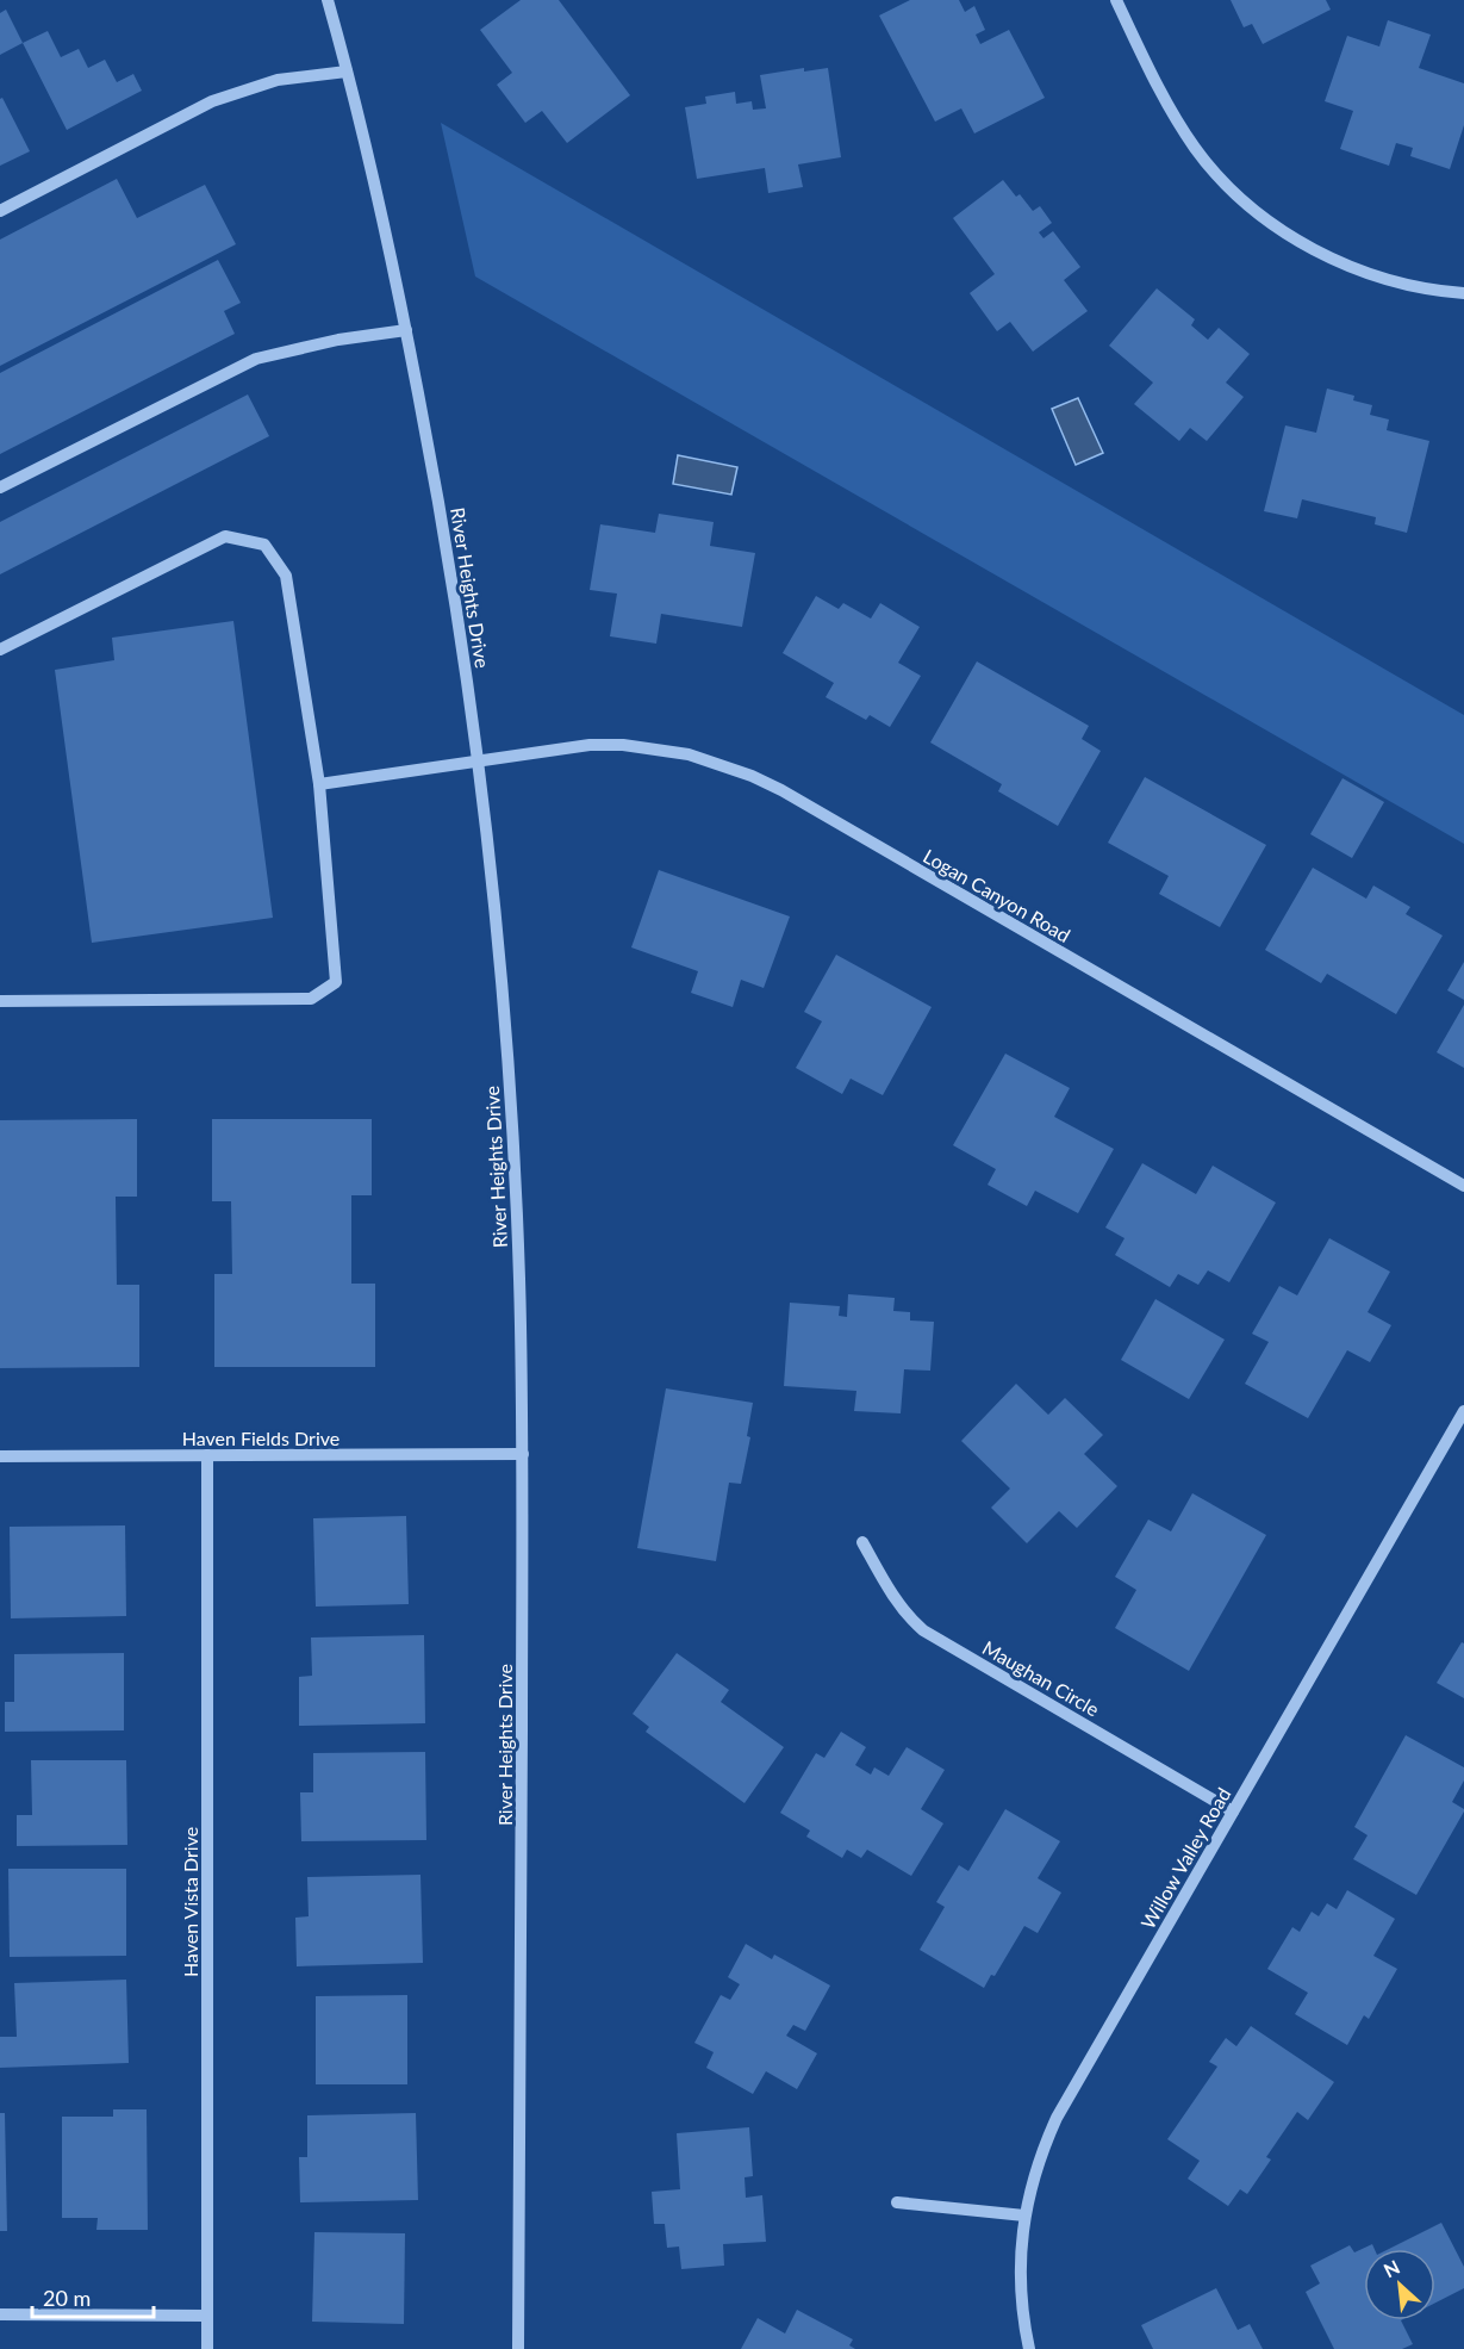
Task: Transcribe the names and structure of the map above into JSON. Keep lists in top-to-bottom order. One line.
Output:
{"streets":{"street":["River Heights Drive","Logan Canyon Road","Haven Fields Drive","Maughan Circle","Willow Valley Road","Haven Vista Drive"]},"crossings":[["River Heights Drive","Logan Canyon Road"],["River Heights Drive","Haven Fields Drive"],["Haven Fields Drive","Haven Vista Drive"],["Maughan Circle","Willow Valley Road"]],"scale_bar":"20 m","north":"top left"}
